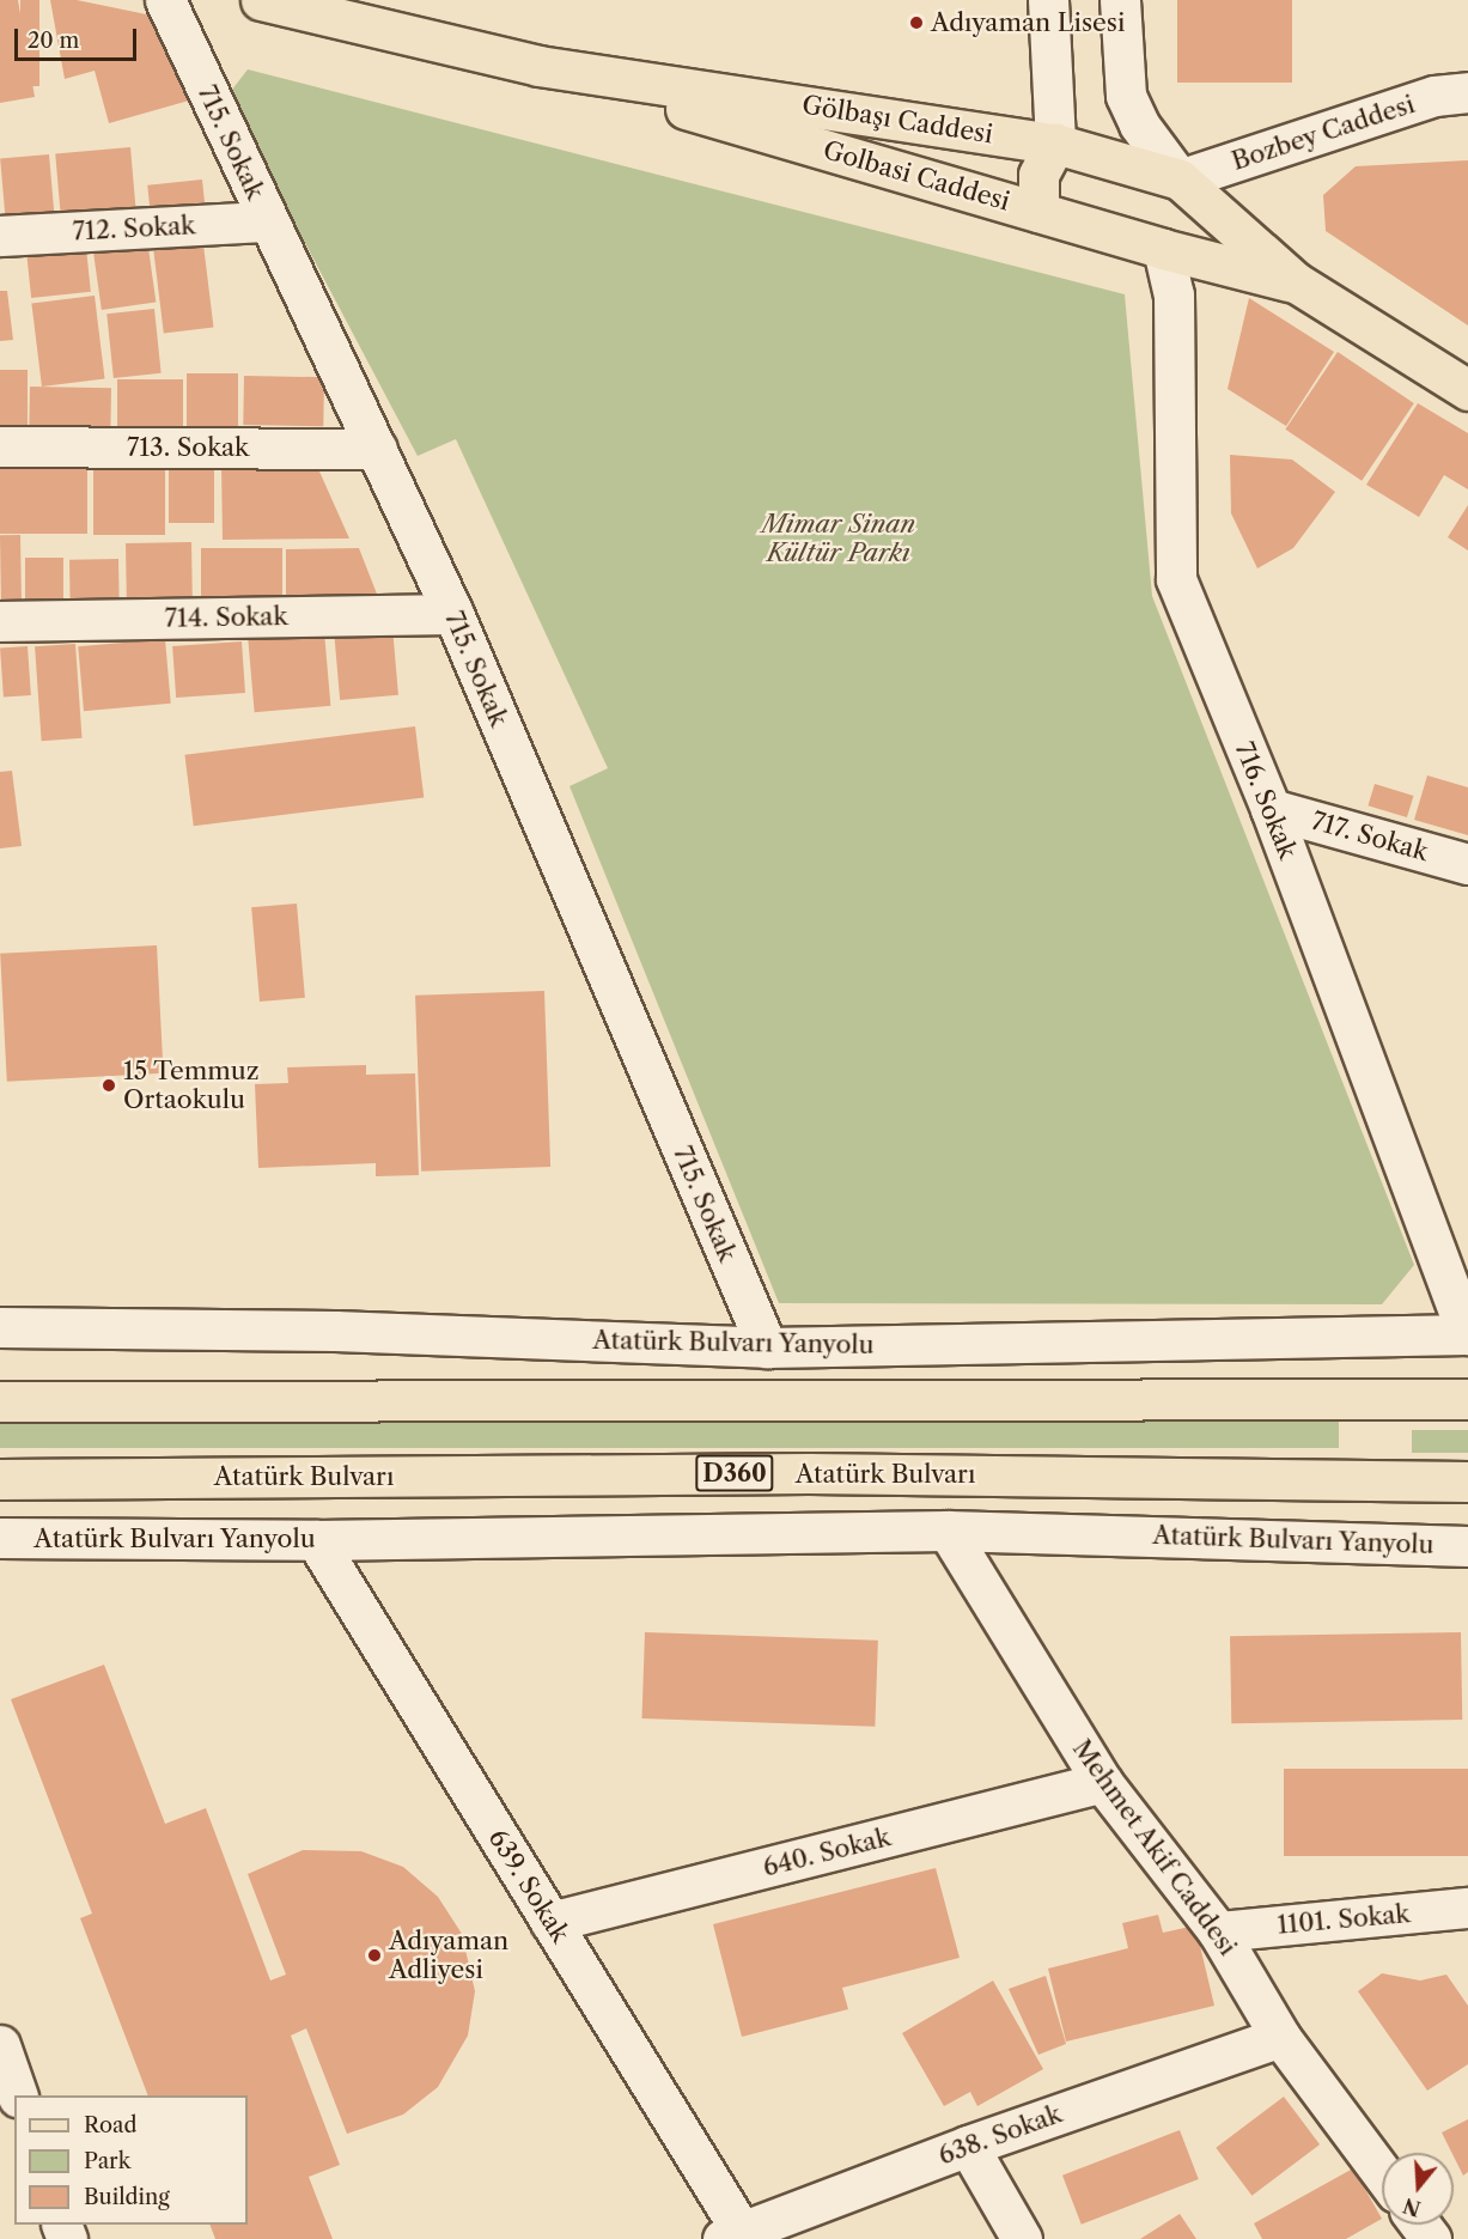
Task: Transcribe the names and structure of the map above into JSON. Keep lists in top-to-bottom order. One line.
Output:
{"streets":{"main road":["Gölbaşı Caddesi","Golbasi Caddesi","D360","Atatürk Bulvarı"],"street":["Bozbey Caddesi","715. Sokak","712. Sokak","713. Sokak","714. Sokak","716. Sokak","717. Sokak","Atatürk Bulvarı Yanyolu","Mehmet Akif Caddesi","640. Sokak","639. Sokak","1101. Sokak","638. Sokak"]},"crossings":[["Gölbaşı Caddesi","Bozbey Caddesi"],["Gölbaşı Caddesi","Golbasi Caddesi"],["715. Sokak","712. Sokak"],["715. Sokak","713. Sokak"],["715. Sokak","714. Sokak"],["715. Sokak","Atatürk Bulvarı Yanyolu"],["Golbasi Caddesi","716. Sokak"],["716. Sokak","717. Sokak"],["716. Sokak","Atatürk Bulvarı Yanyolu"],["Atatürk Bulvarı Yanyolu","Mehmet Akif Caddesi"],["Atatürk Bulvarı Yanyolu","639. Sokak"],["Mehmet Akif Caddesi","640. Sokak"],["Mehmet Akif Caddesi","1101. Sokak"],["Mehmet Akif Caddesi","638. Sokak"],["640. Sokak","639. Sokak"],["639. Sokak","638. Sokak"]],"parks":["Mimar Sinan Kültür Parkı"],"places":["Adıyaman Lisesi","15 Temmuz Ortaokulu","Adıyaman Adliyesi"],"legend":["Road","Park","Building"],"scale_bar":"20 m","north":"bottom"}
